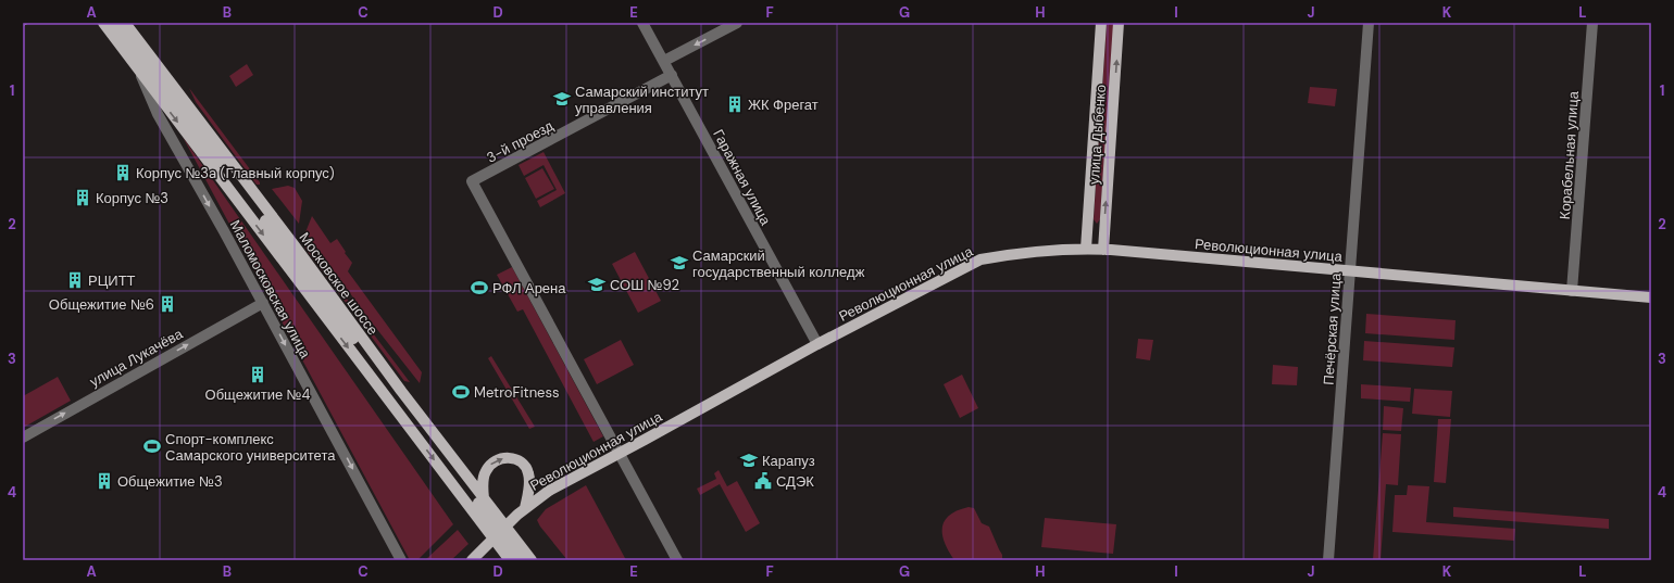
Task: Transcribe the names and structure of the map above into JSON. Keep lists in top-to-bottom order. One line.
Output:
{"streets":{"main road":["улица Дыбенко","Революционная улица","Московское шоссе"],"street":["3-й проезд","Корабельная улица","Гаражная улица","Маломосковская улица","Печёрская улица","улица Лукачёва"]},"crossings":[["улица Дыбенко","Революционная улица"],["3-й проезд","Гаражная улица"],["3-й проезд","Революционная улица"],["Корабельная улица","Революционная улица"],["Гаражная улица","Революционная улица"],["Революционная улица","Московское шоссе"],["Революционная улица","Печёрская улица"],["Московское шоссе","Маломосковская улица"],["Маломосковская улица","улица Лукачёва"]],"one_way":["Маломосковская улица","улица Лукачёва"],"places":{"school or university":["Самарский институт управления","Самарский государственный колледж","СОШ №92","Карапуз"],"building":["ЖК Фрегат","Корпус №3a (Главный корпус)","Корпус №3","РЦИТТ","Общежитие №6","Общежитие №4","Общежитие №3"],"sports":["РФЛ Арена","MetroFitness","Спорт-комплекс Самарского университета"],"public building":["СДЭК"]},"grid":{"columns":["A","B","C","D","E","F","G","H","I","J","K","L"],"rows":["1","2","3","4"]}}
